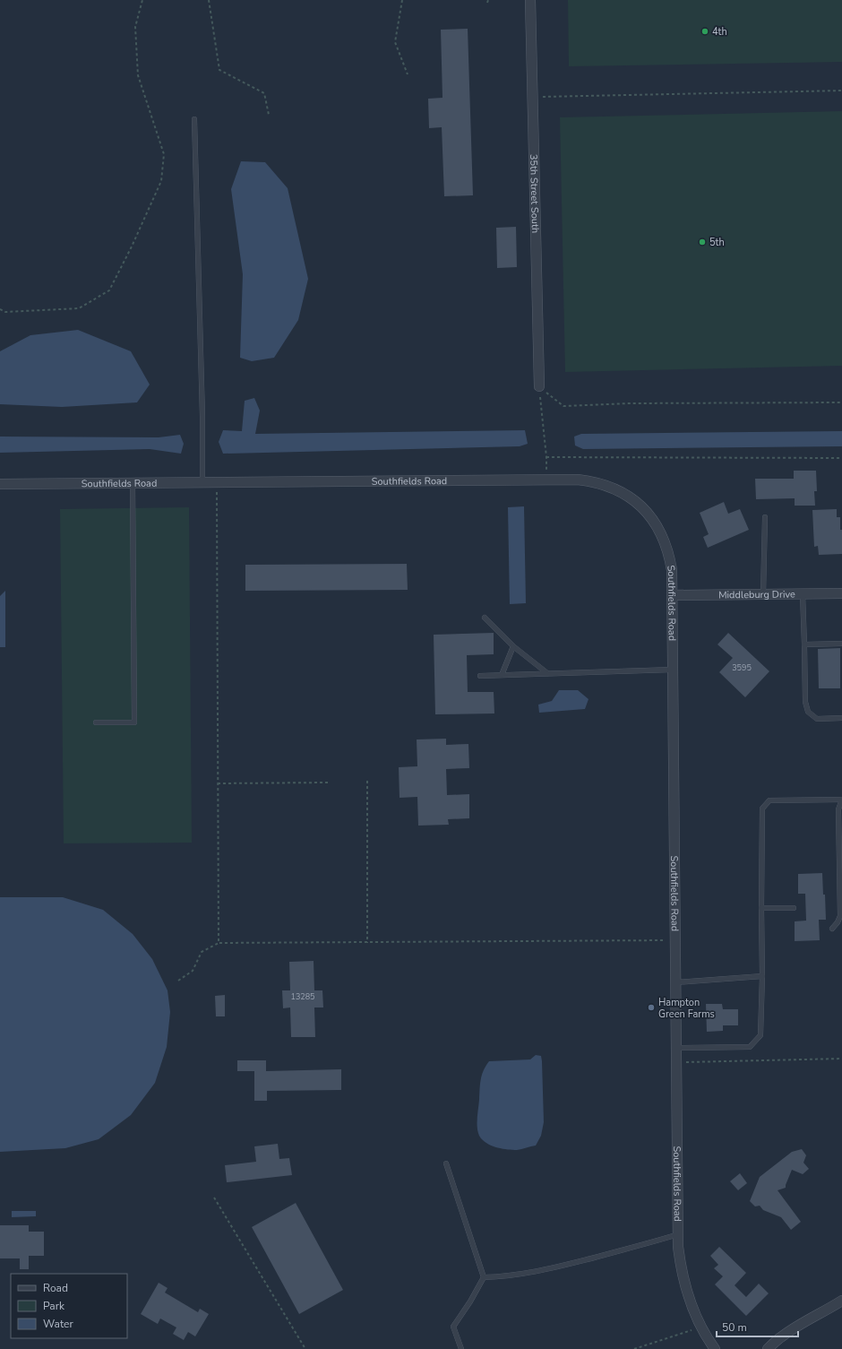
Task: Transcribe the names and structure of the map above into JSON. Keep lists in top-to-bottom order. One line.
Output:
{"streets":{"street":["35th Street South","Southfields Road","Middleburg Drive"]},"crossings":[["Southfields Road","Middleburg Drive"]],"places":["4th","5th","Hampton Green Farms"],"house_numbers":["3595","13285"],"legend":["Road","Park","Water"],"scale_bar":"50 m"}
